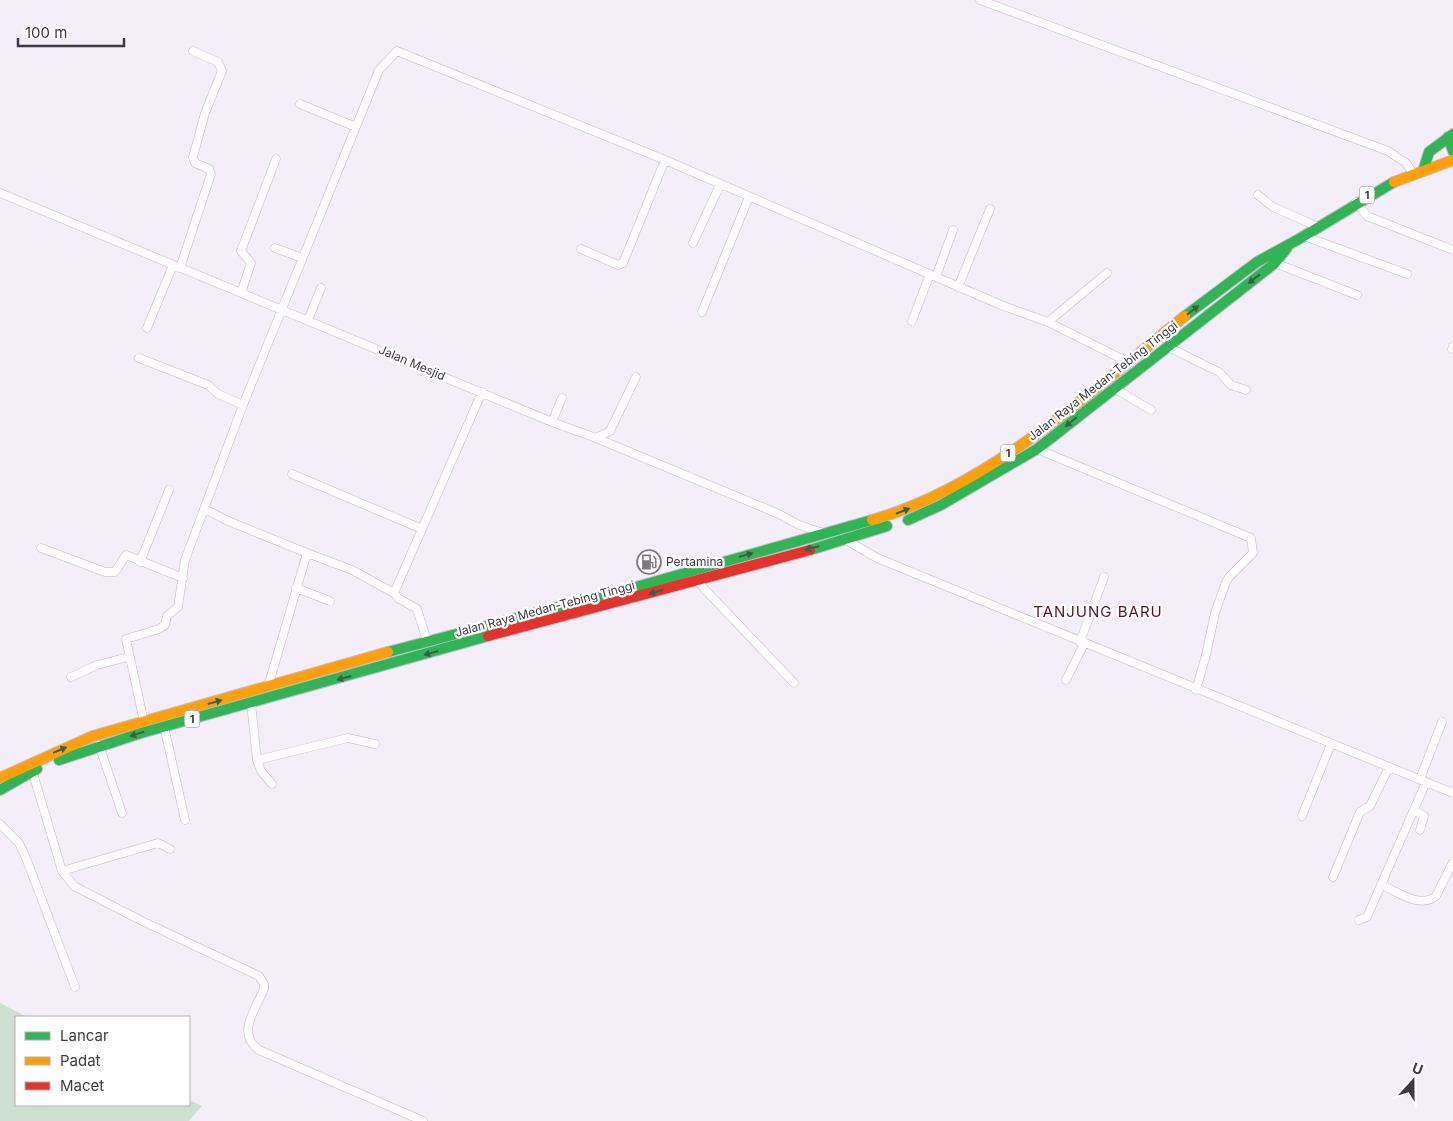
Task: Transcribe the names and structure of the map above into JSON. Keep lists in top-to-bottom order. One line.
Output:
{"streets":{"main road":["1","Jalan Raya Medan-Tebing Tinggi"],"street":["Jalan Mesjid"]},"crossings":[["Jalan Mesjid","Jalan Raya Medan-Tebing Tinggi"]],"districts":["TANJUNG BARU"],"places":{"fuel station":["Pertamina"]},"legend":["Lancar","Padat","Macet"],"scale_bar":"100 m","north":"top"}
